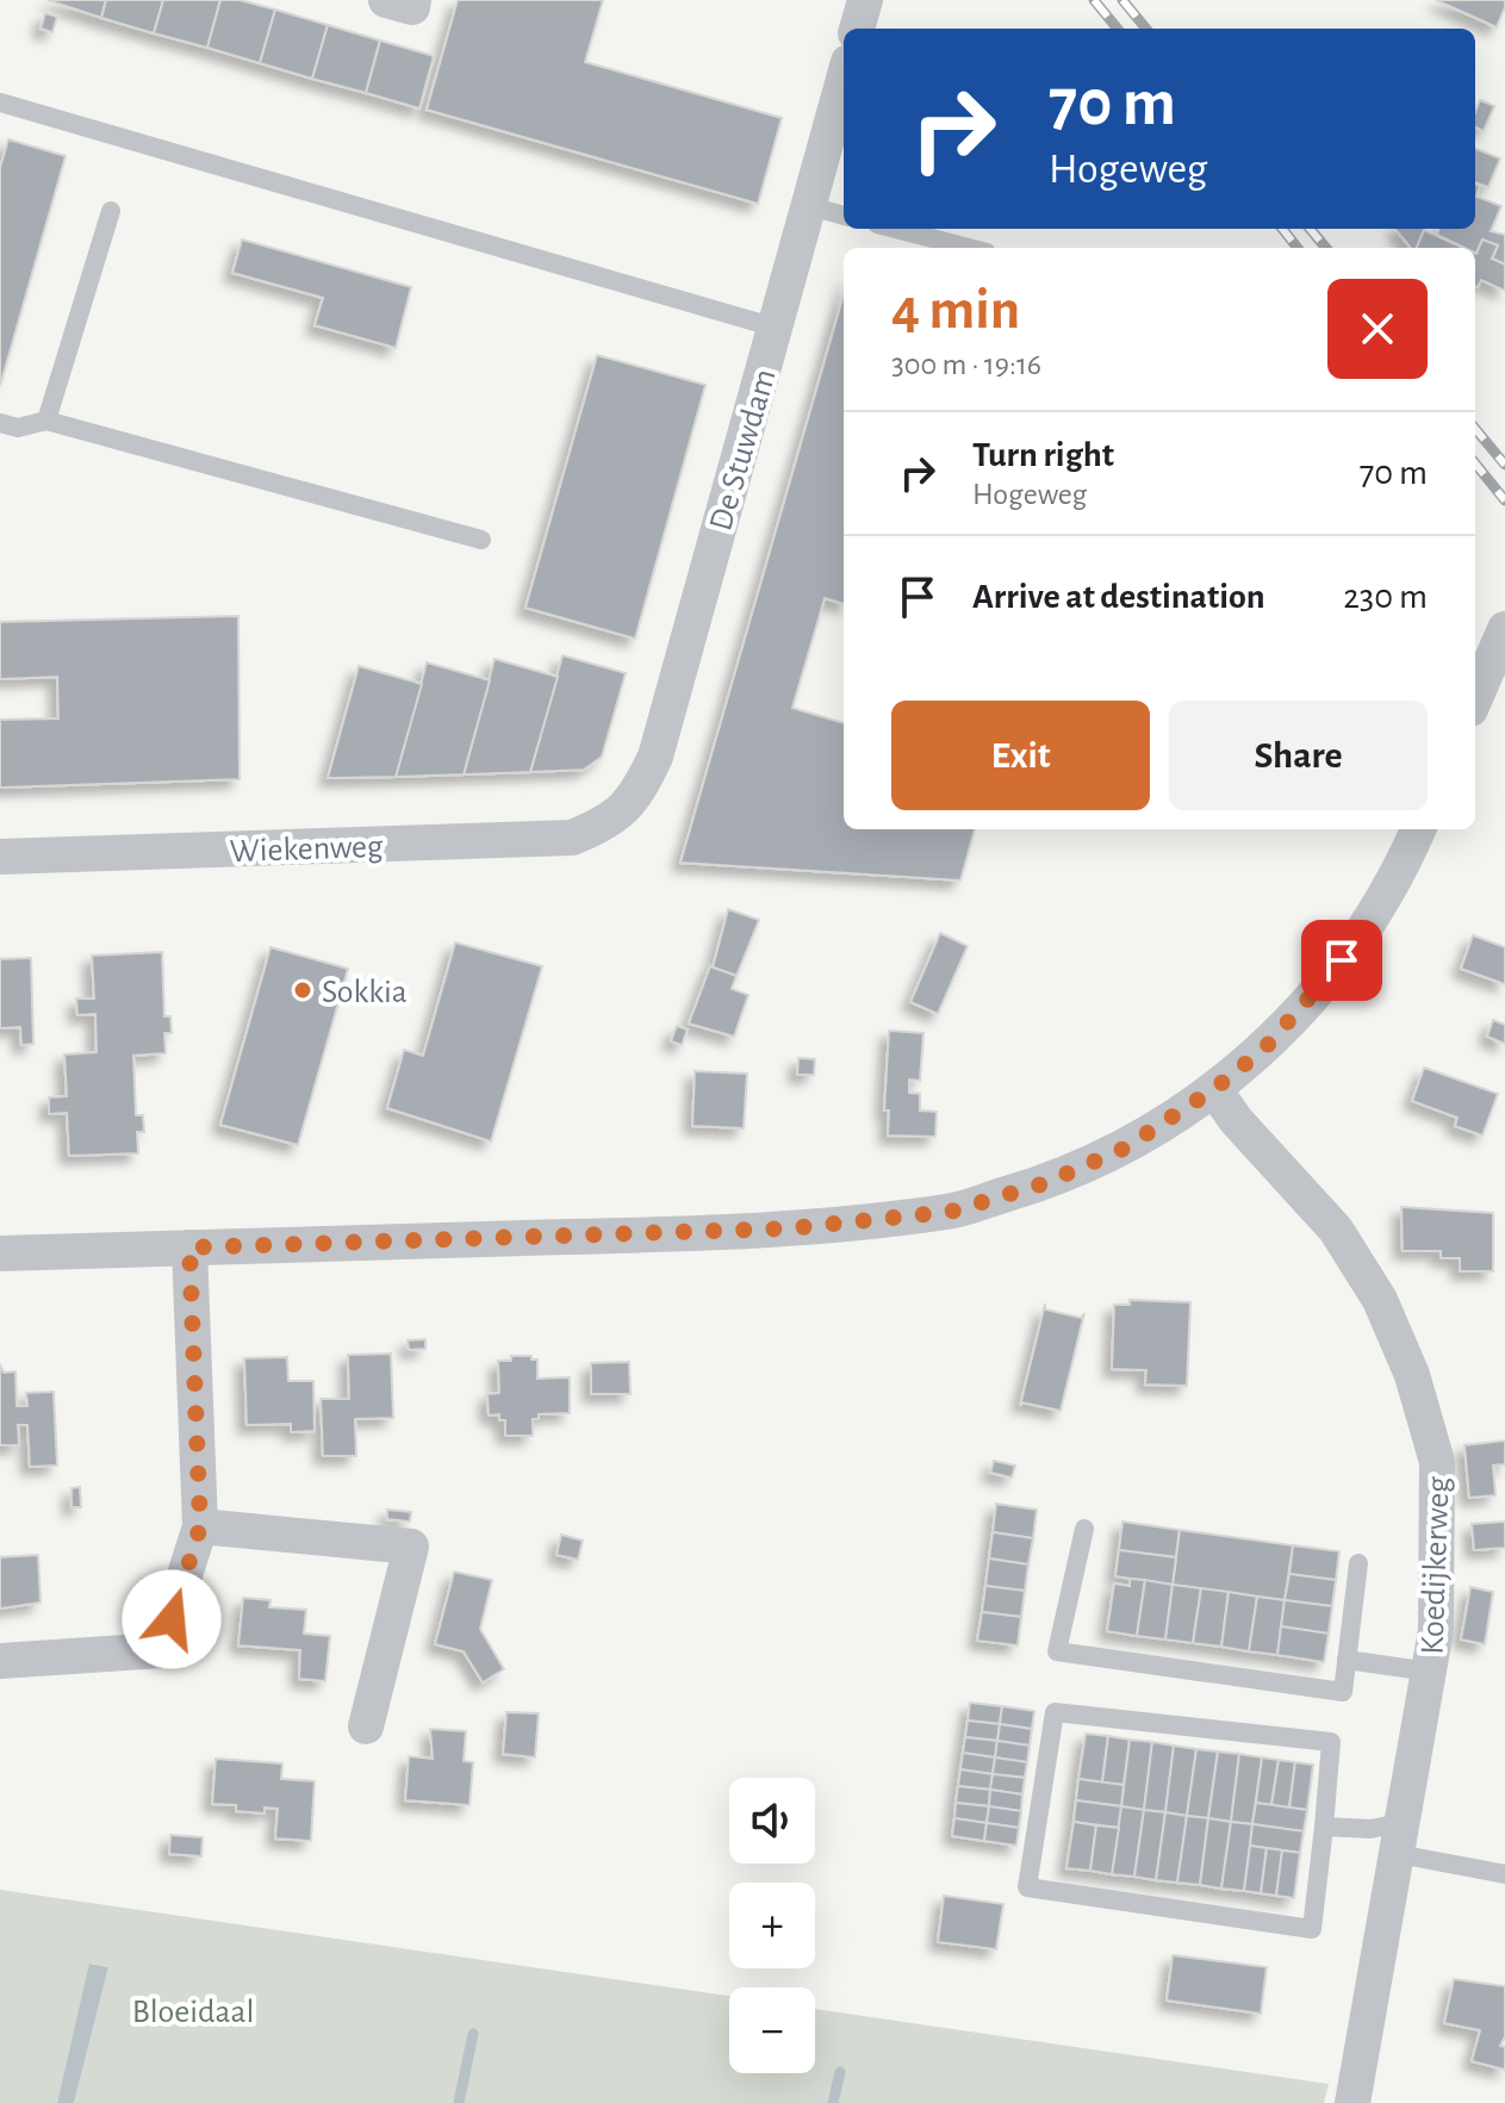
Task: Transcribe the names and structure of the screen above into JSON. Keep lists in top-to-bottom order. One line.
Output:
{"streets":{"street":["De Stuwdam","Wiekenweg","Koedijkerweg"]},"crossings":[["De Stuwdam","Wiekenweg"]],"parks":["Bloeidaal"],"places":["Sokkia"],"page":{"turn":["70 m","Hogeweg"],"heading":["4 min","300 m · 19:16"],"list":[{"name":"Turn right","note":"Hogeweg","value":"70 m"},{"name":"Arrive at destination","value":"230 m"}],"buttons":["Exit","Share"],"map_buttons":["+","−"]}}
